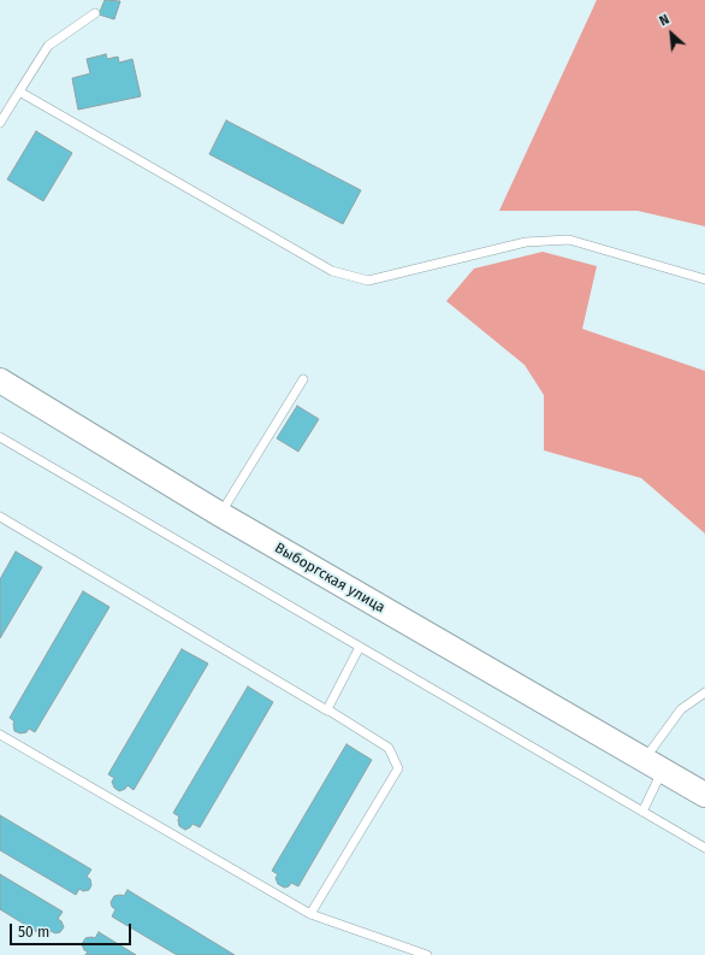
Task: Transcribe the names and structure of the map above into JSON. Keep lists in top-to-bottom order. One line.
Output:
{"streets":{"street":["Выборгская улица"]},"scale_bar":"50 m","north":"top left"}
